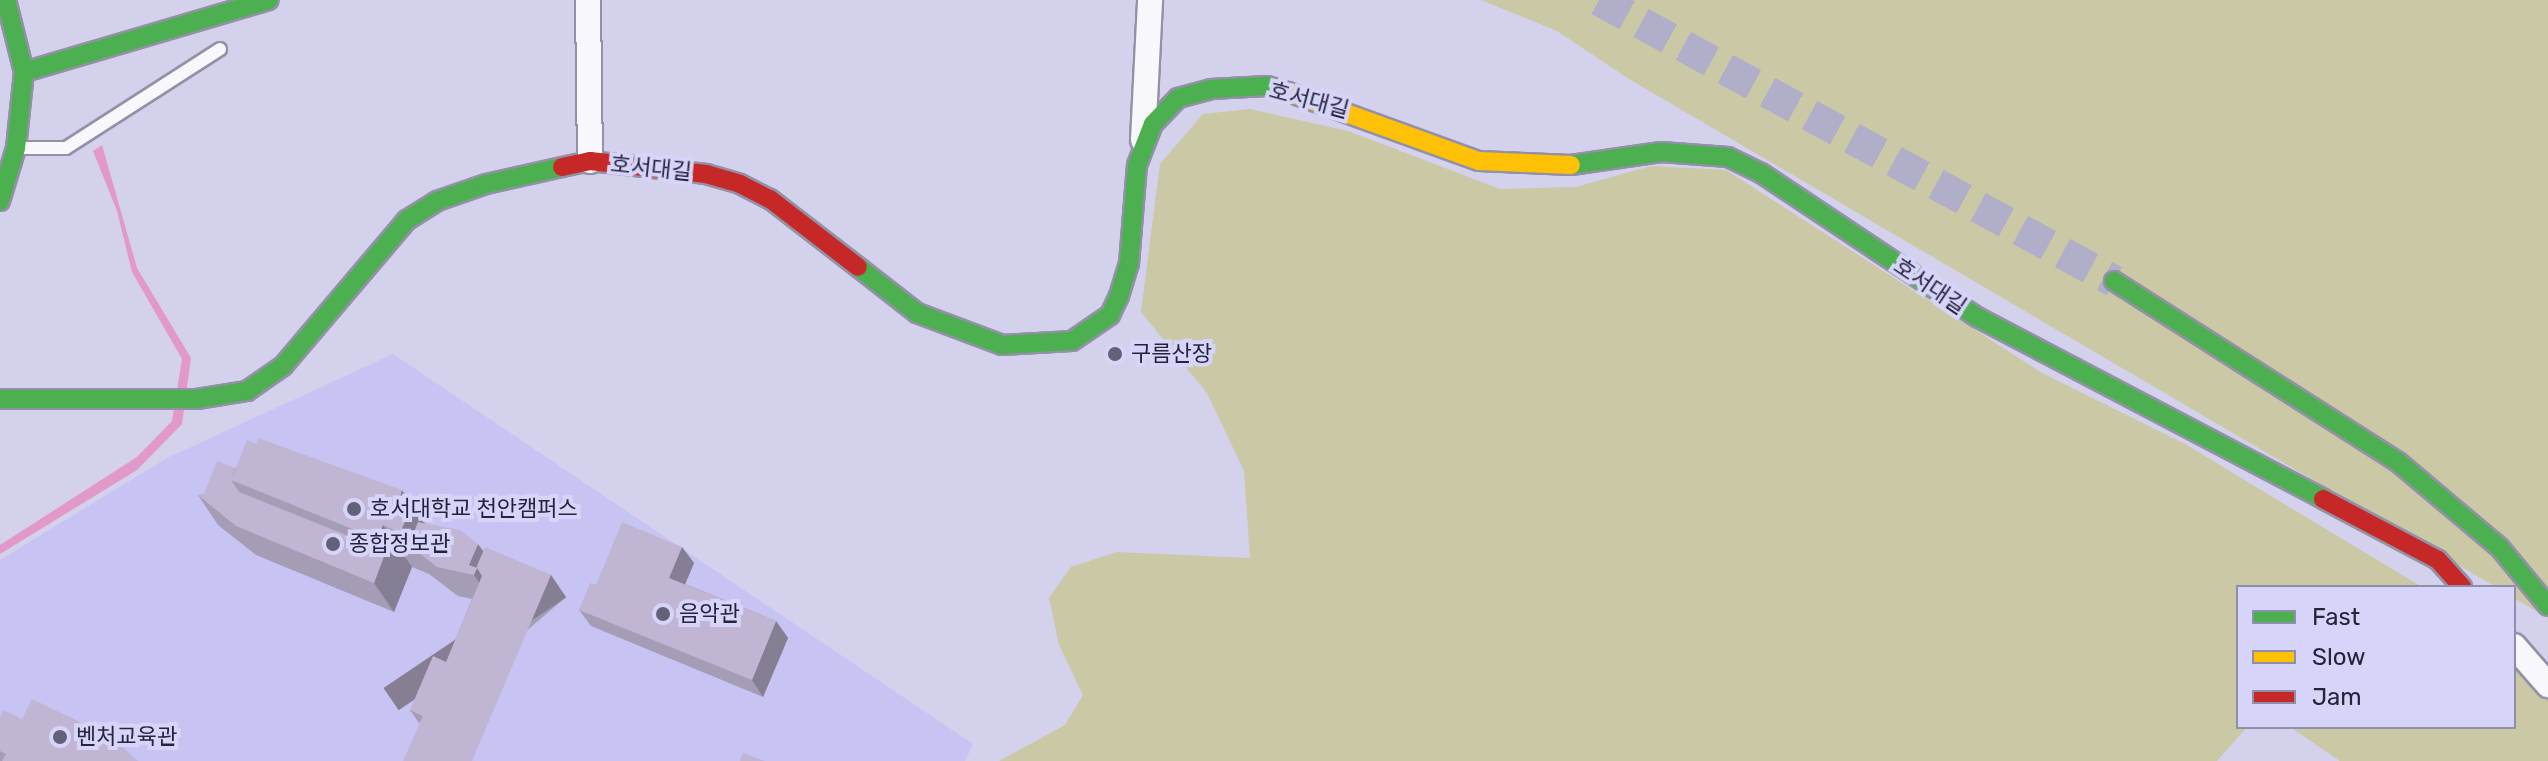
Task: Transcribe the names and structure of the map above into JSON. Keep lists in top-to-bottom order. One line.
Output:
{"streets":{"street":["호서대길"]},"places":["구름산장","호서대학교 천안캠퍼스","종합정보관","음악관","벤처교육관"],"legend":["Fast","Slow","Jam"]}
